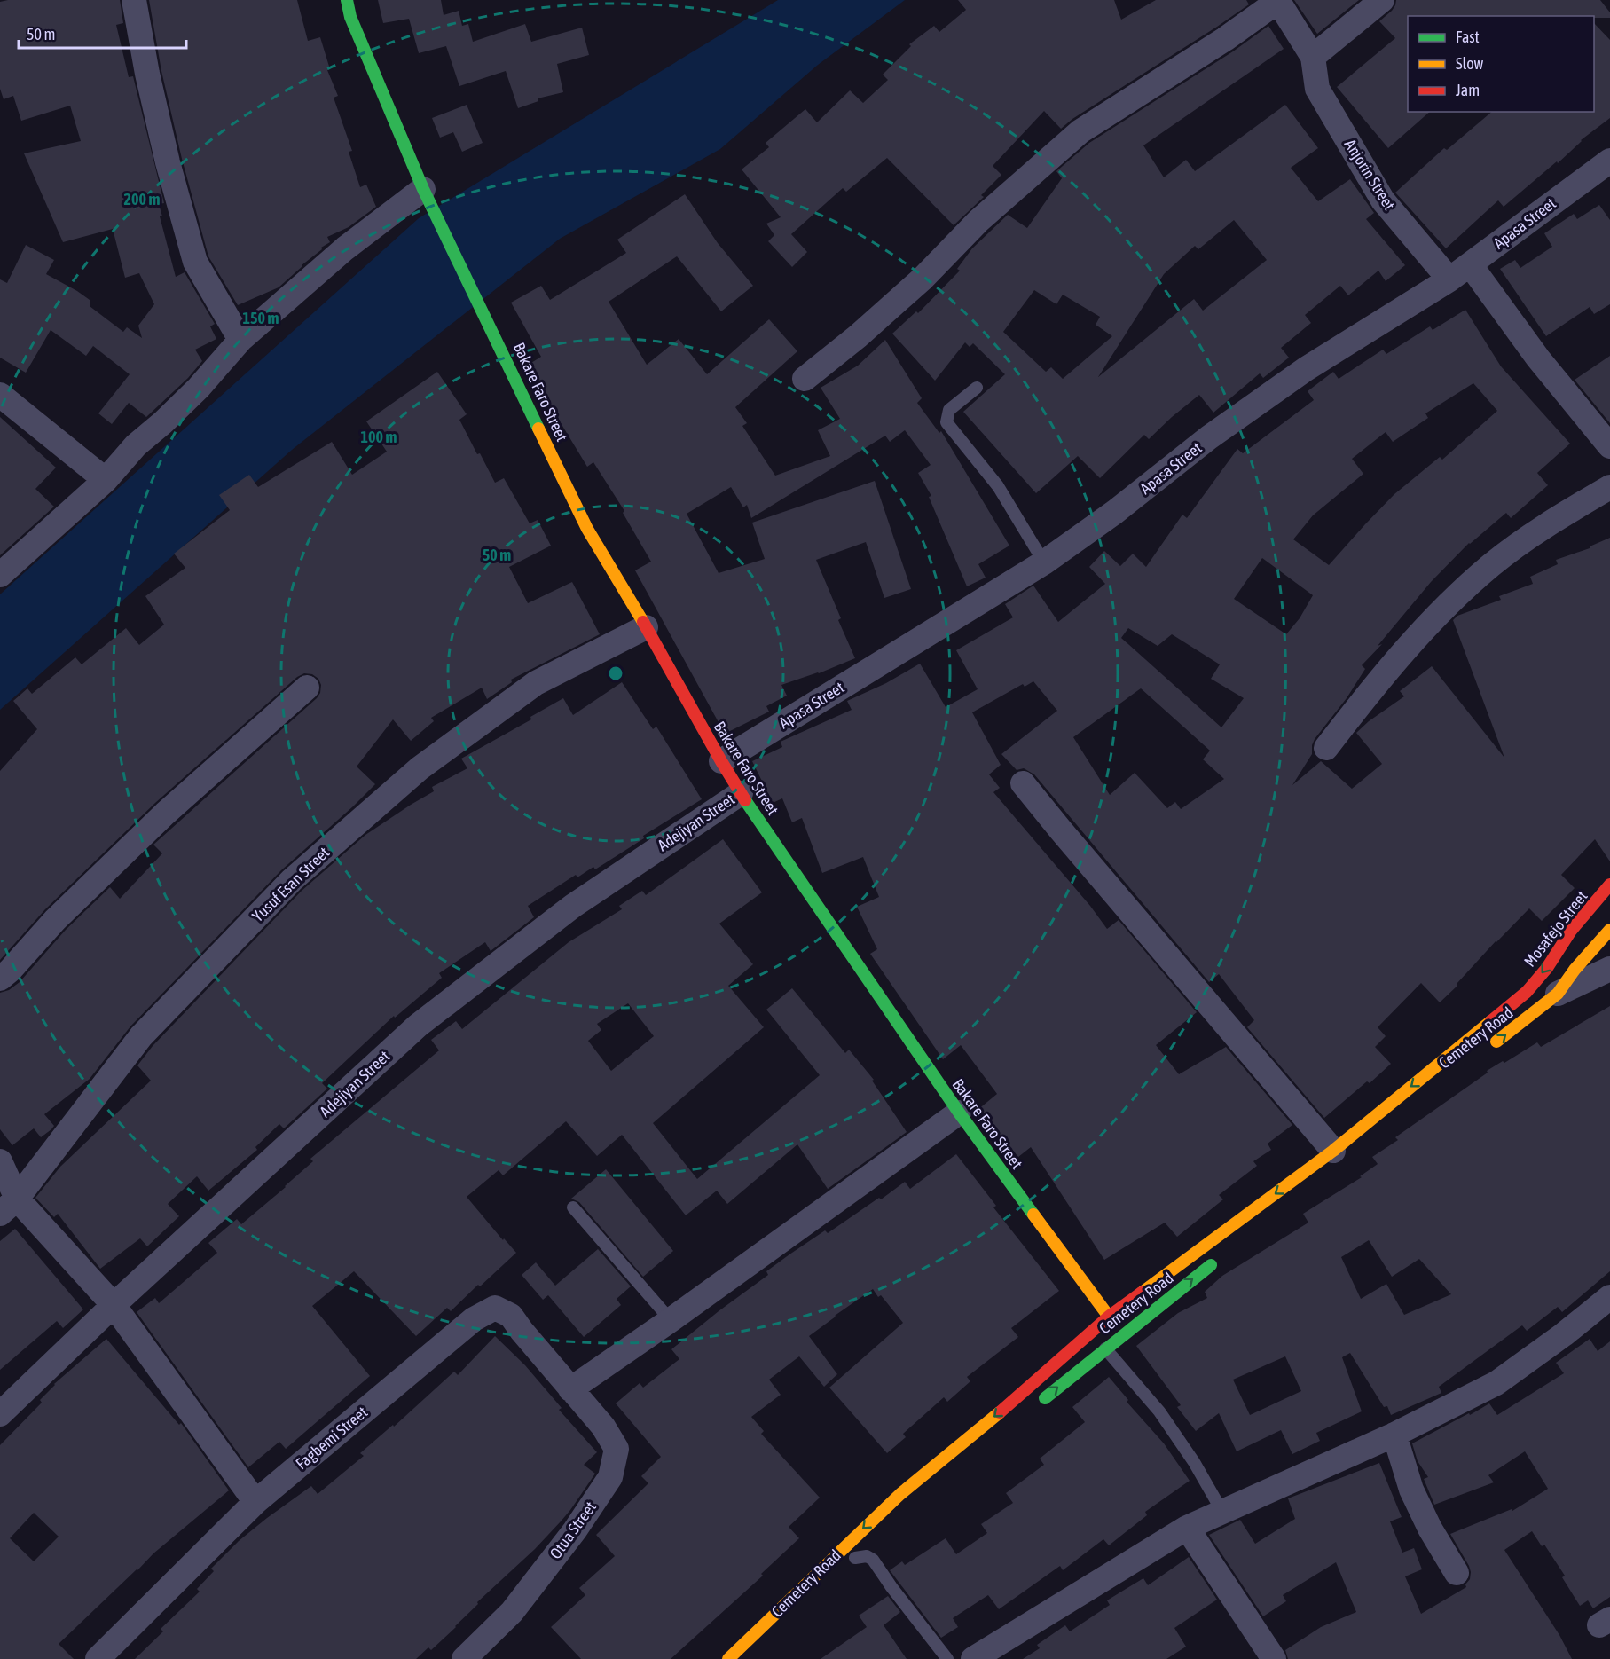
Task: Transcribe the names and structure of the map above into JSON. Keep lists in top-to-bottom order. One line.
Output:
{"streets":{"main road":["Bakare Faro Street","Mosafejo Street","Cemetery Road"],"street":["Anjorin Street","Apasa Street","Adejiyan Street","Yusuf Esan Street","Fagbemi Street","Otua Street"]},"crossings":[["Anjorin Street","Apasa Street"],["Apasa Street","Bakare Faro Street"],["Bakare Faro Street","Adejiyan Street"],["Bakare Faro Street","Yusuf Esan Street"],["Bakare Faro Street","Cemetery Road"],["Mosafejo Street","Cemetery Road"],["Fagbemi Street","Otua Street"]],"legend":["Fast","Slow","Jam"],"scale_bar":"50 m","rings":["200 m","150 m","100 m","50 m"]}
